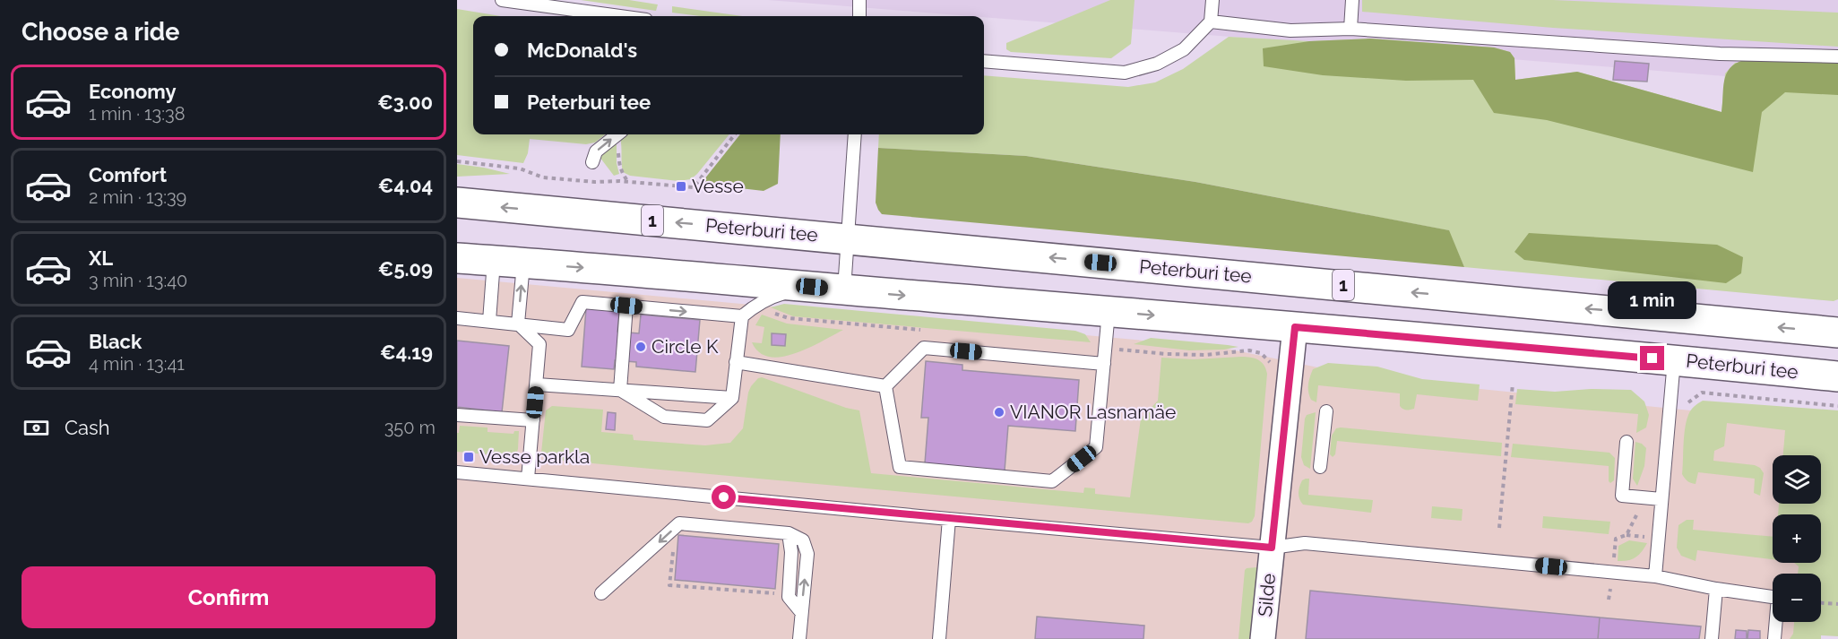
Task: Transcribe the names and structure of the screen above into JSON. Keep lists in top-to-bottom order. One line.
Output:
{"streets":{"highway":["1","Peterburi tee"],"street":["Silde"]},"crossings":[["Peterburi tee","Silde"]],"places":{"transit":["Vesse","Vesse parkla"],"other":["Circle K","VIANOR Lasnamäe"]},"page":{"heading":"Choose a ride","banner":["McDonald's","Peterburi tee"],"list":[{"name":"Economy","note":"1 min · 13:38","value":"€3.00"},{"name":"Comfort","note":"2 min · 13:39","value":"€4.04"},{"name":"XL","note":"3 min · 13:40","value":"€5.09"},{"name":"Black","note":"4 min · 13:41","value":"€4.19"}],"bubble":"1 min","pay":["Cash","350 m"],"map_buttons":["+","−"],"buttons":"Confirm"}}
